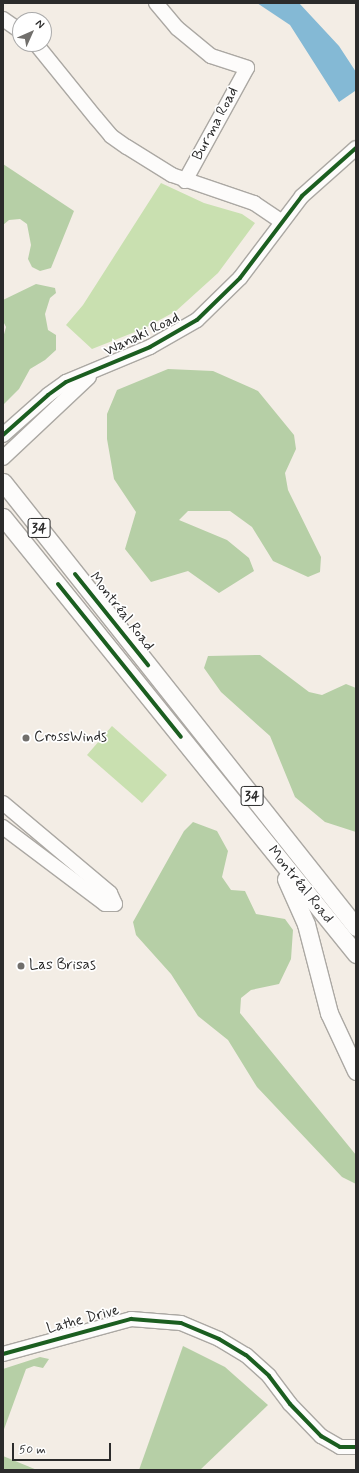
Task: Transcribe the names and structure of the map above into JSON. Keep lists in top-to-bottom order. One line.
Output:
{"streets":{"main road":["34","Montréal Road"],"street":["Burma Road","Wanaki Road","Lathe Drive"]},"places":["CrossWinds","Las Brisas"],"scale_bar":"50 m","north":"top right"}
